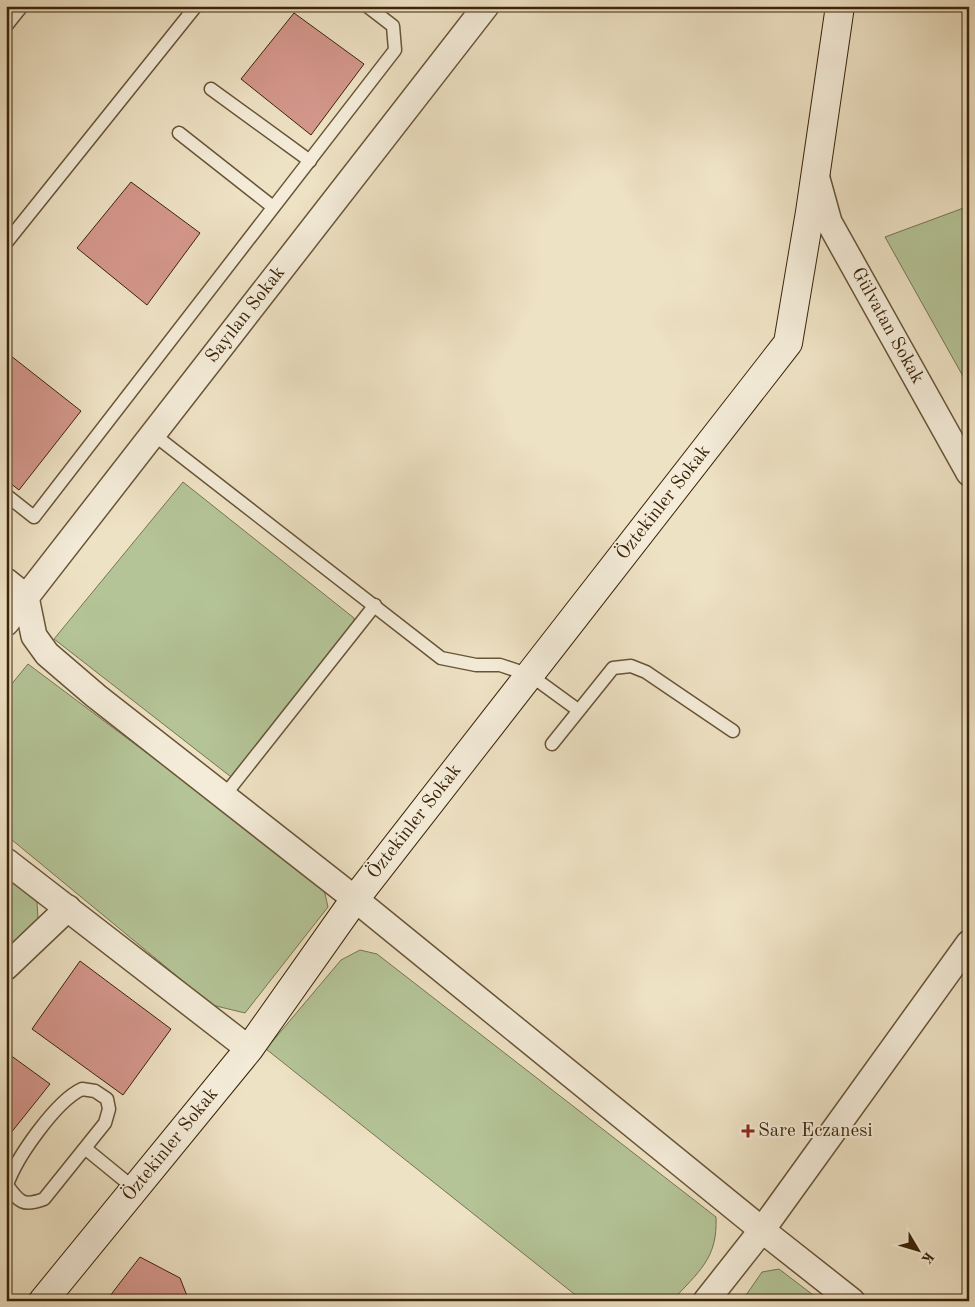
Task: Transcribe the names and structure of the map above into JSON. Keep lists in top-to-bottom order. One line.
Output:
{"streets":{"street":["Sayılan Sokak","Gülvatan Sokak","Öztekinler Sokak"]},"crossings":[["Gülvatan Sokak","Öztekinler Sokak"]],"places":{"health":["Sare Eczanesi"]},"north":"bottom right"}
